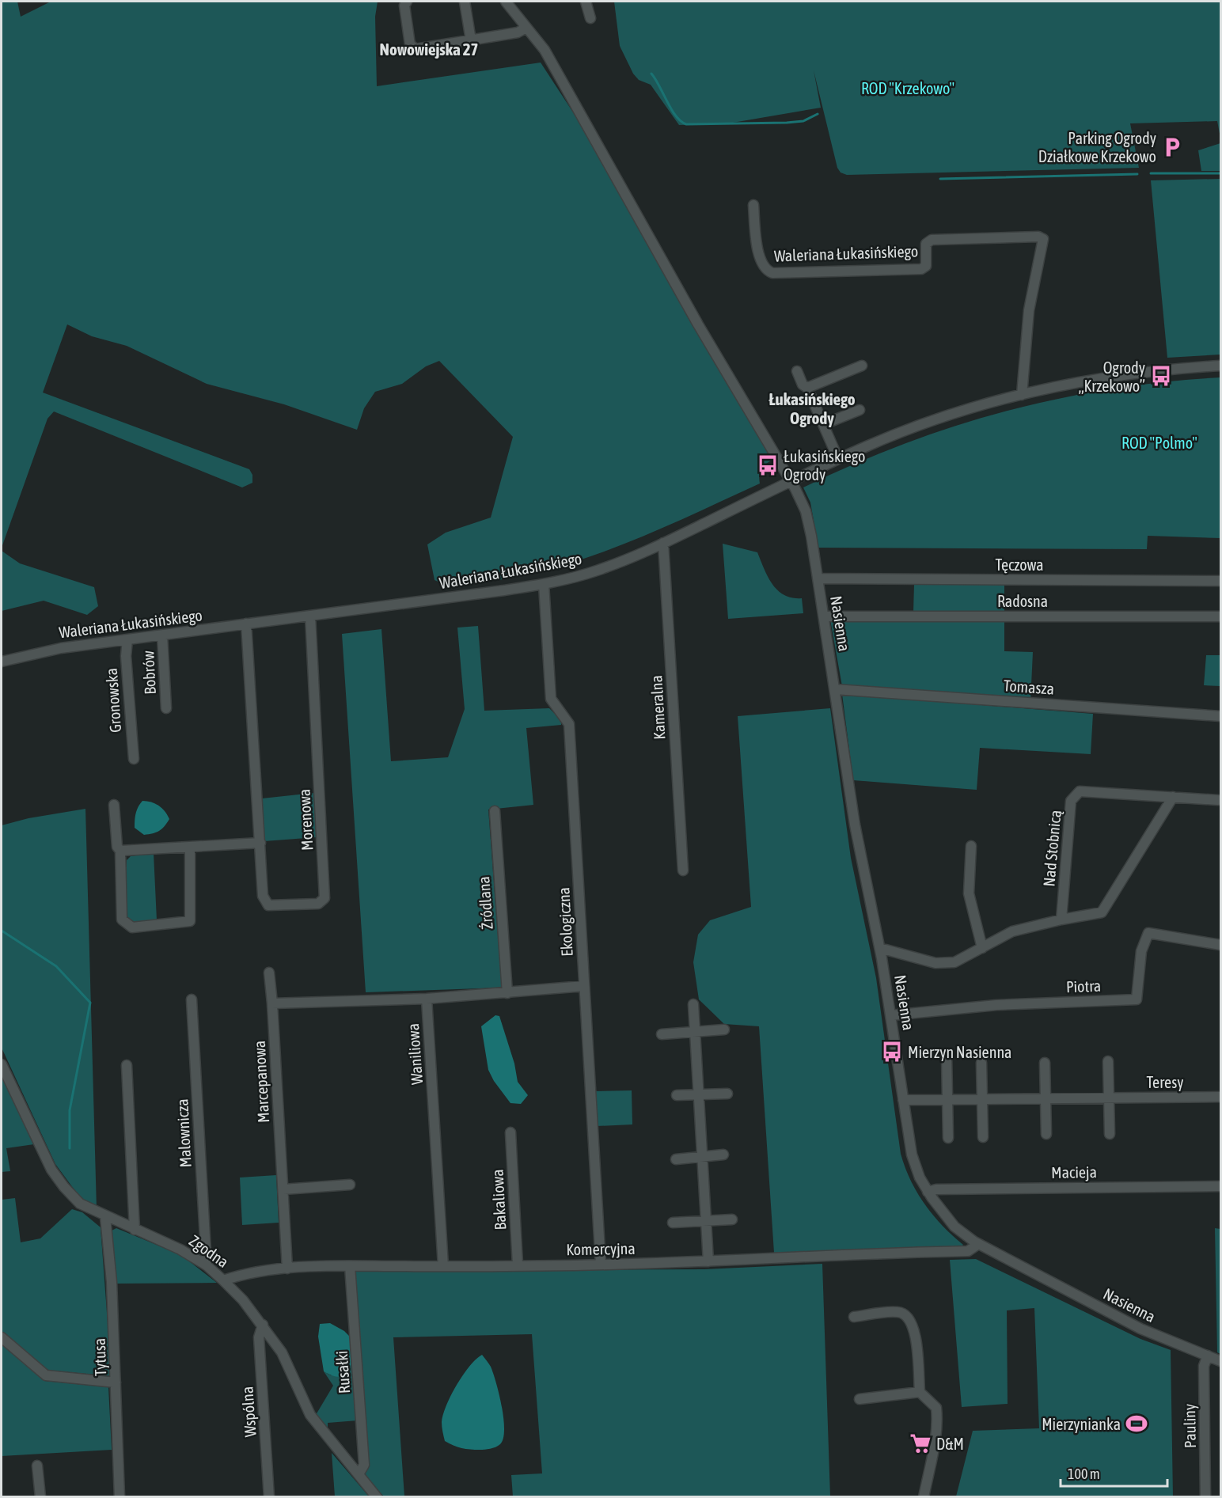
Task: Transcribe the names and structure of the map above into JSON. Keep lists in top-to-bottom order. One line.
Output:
{"streets":{"street":["Waleriana Łukasińskiego","Tęczowa","Radosna","Nasienna","Bobrów","Tomasza","Gronowska","Kameralna","Morenowa","Nad Stobnicą","Źródlana","Ekologiczna","Piotra","Waniliowa","Marcepanowa","Teresy","Malownicza","Macieja","Bakaliowa","Komercyjna","Zgodna","Tytusa","Rusałki","Wspólna","Pauliny"]},"crossings":[["Waleriana Łukasińskiego","Nasienna"],["Waleriana Łukasińskiego","Bobrów"],["Waleriana Łukasińskiego","Gronowska"],["Waleriana Łukasińskiego","Kameralna"],["Waleriana Łukasińskiego","Morenowa"],["Waleriana Łukasińskiego","Ekologiczna"],["Tęczowa","Nasienna"],["Radosna","Nasienna"],["Nasienna","Tomasza"],["Nasienna","Piotra"],["Nasienna","Teresy"],["Nasienna","Macieja"],["Nasienna","Komercyjna"],["Nasienna","Pauliny"],["Ekologiczna","Komercyjna"],["Waniliowa","Komercyjna"],["Marcepanowa","Komercyjna"],["Malownicza","Zgodna"],["Bakaliowa","Komercyjna"],["Komercyjna","Zgodna"],["Komercyjna","Rusałki"],["Zgodna","Tytusa"],["Zgodna","Rusałki"],["Zgodna","Wspólna"]],"districts":["Nowowiejska 27","Łukasińskiego Ogrody"],"parks":["ROD \"Krzekowo\"","ROD \"Polmo\""],"places":{"parking":["Parking Ogrody Działkowe Krzekowo"],"bus stop":["Ogrody „Krzekowo”","Łukasińskiego Ogrody","Mierzyn Nasienna"],"sports":["Mierzynianka"],"supermarket":["D&M"]},"scale_bar":"100 m"}
